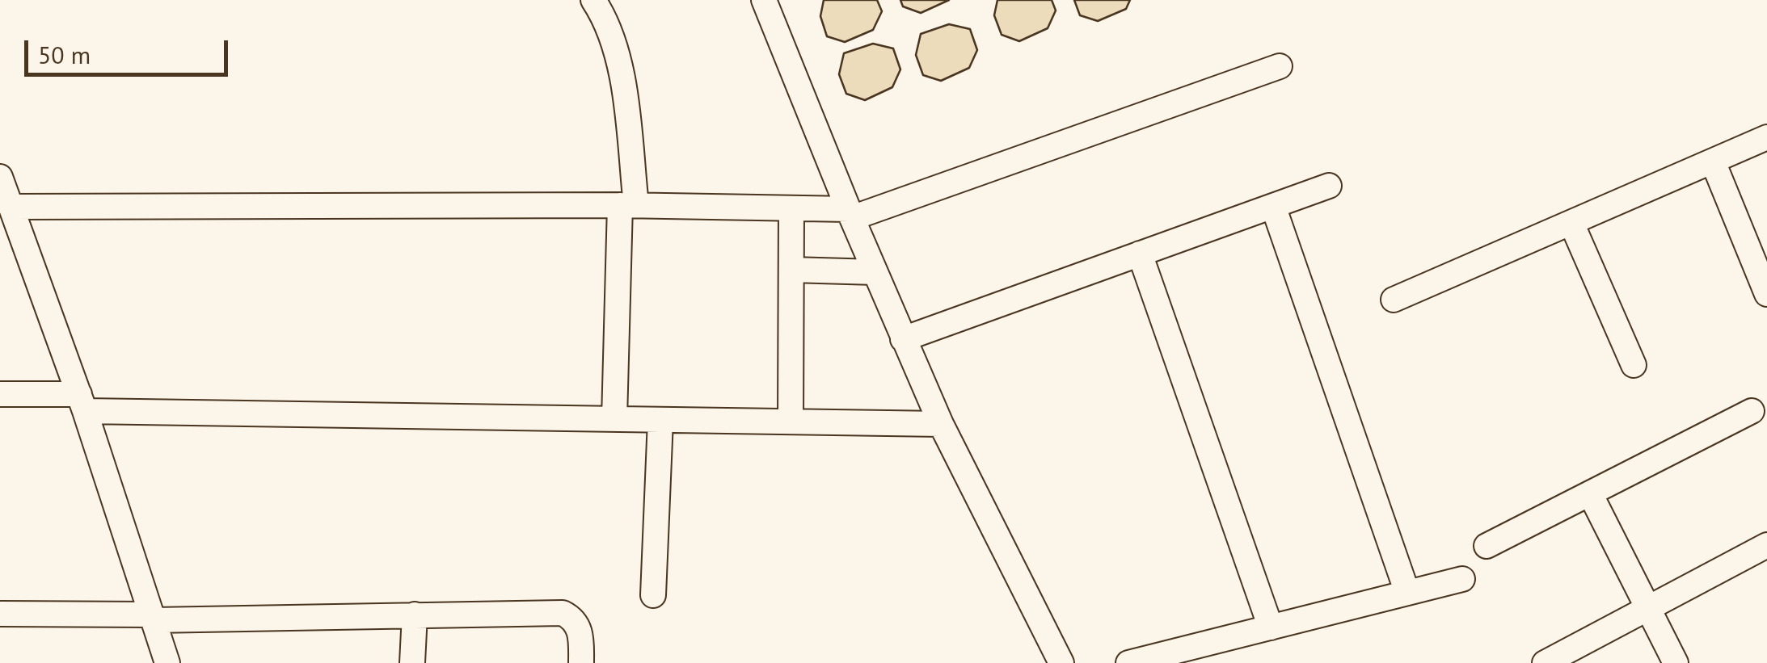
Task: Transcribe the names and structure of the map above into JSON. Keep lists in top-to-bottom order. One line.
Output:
{"scale_bar":"50 m"}
